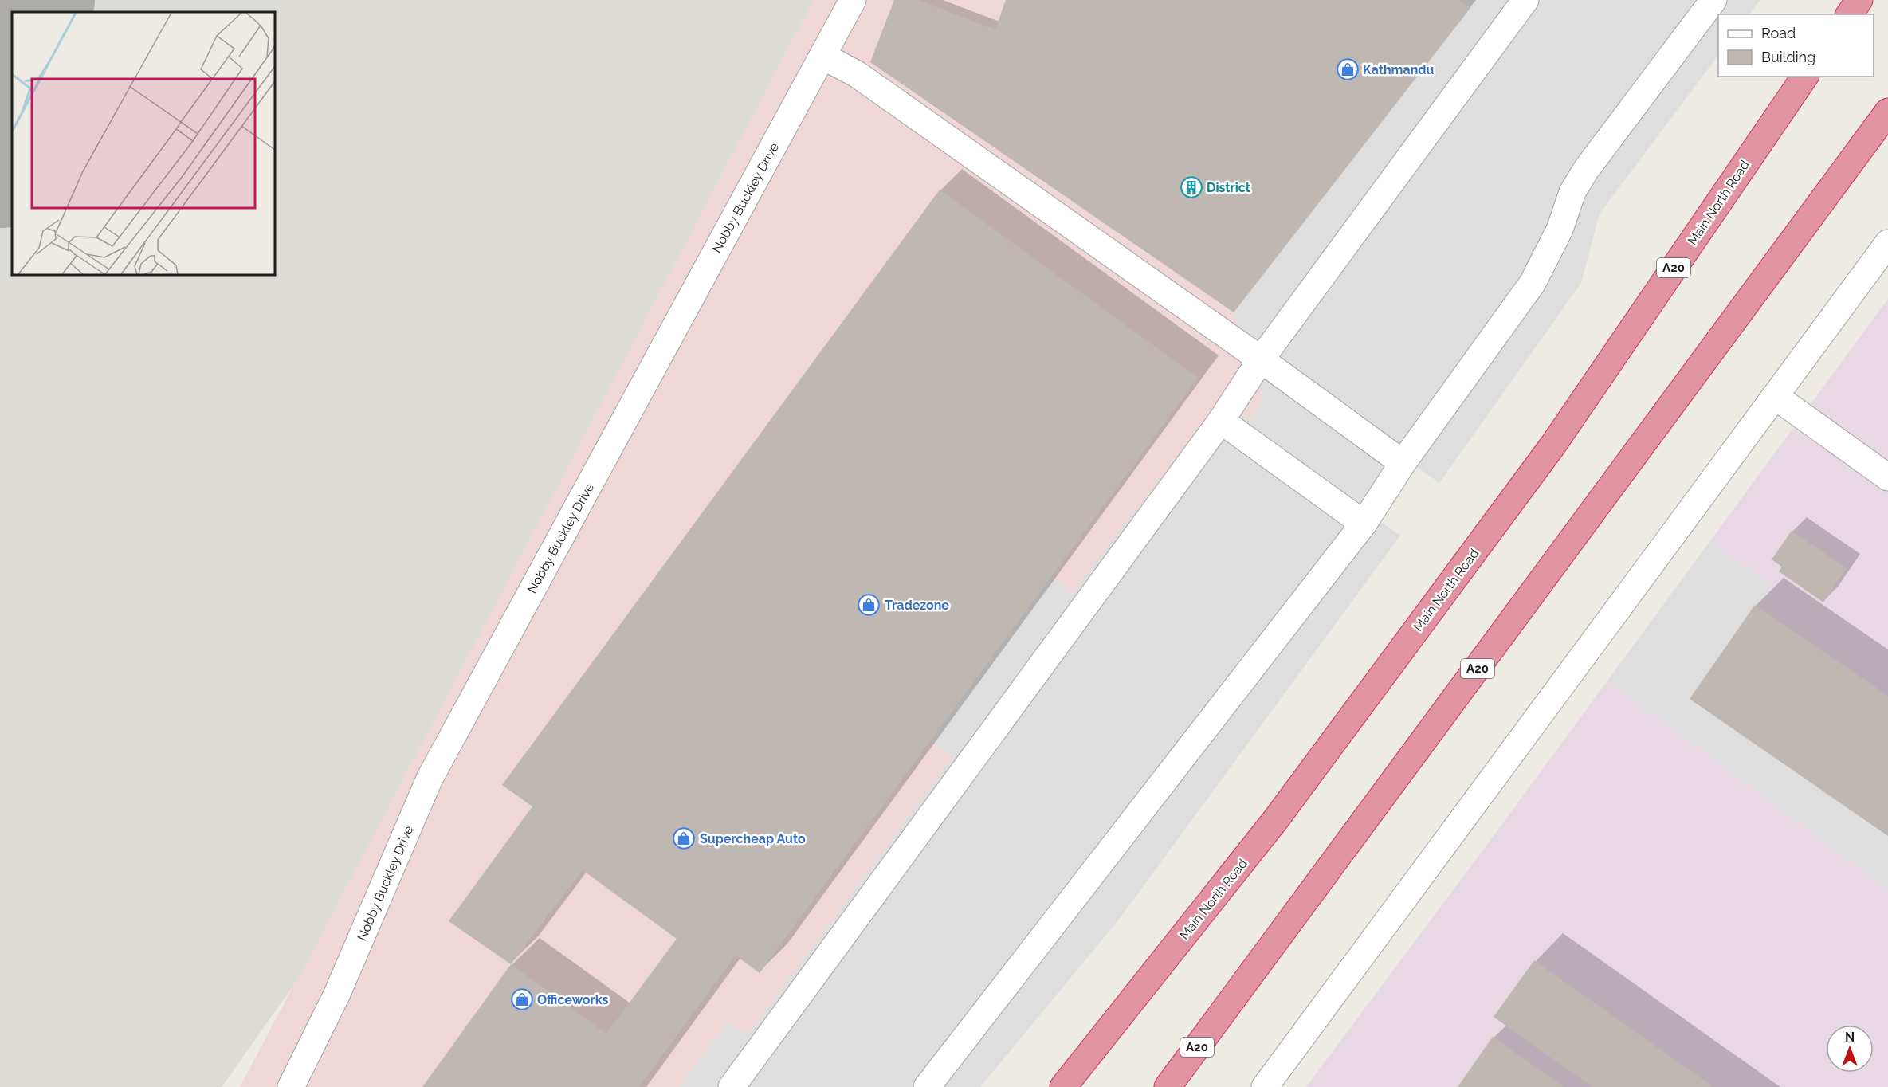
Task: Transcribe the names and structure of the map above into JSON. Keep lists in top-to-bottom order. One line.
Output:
{"streets":{"highway":["Main North Road","A20"],"street":["Nobby Buckley Drive"]},"places":{"shop":["Kathmandu","Tradezone","Supercheap Auto","Officeworks"],"building":["District"]},"legend":["Road","Building"],"north":"top"}
